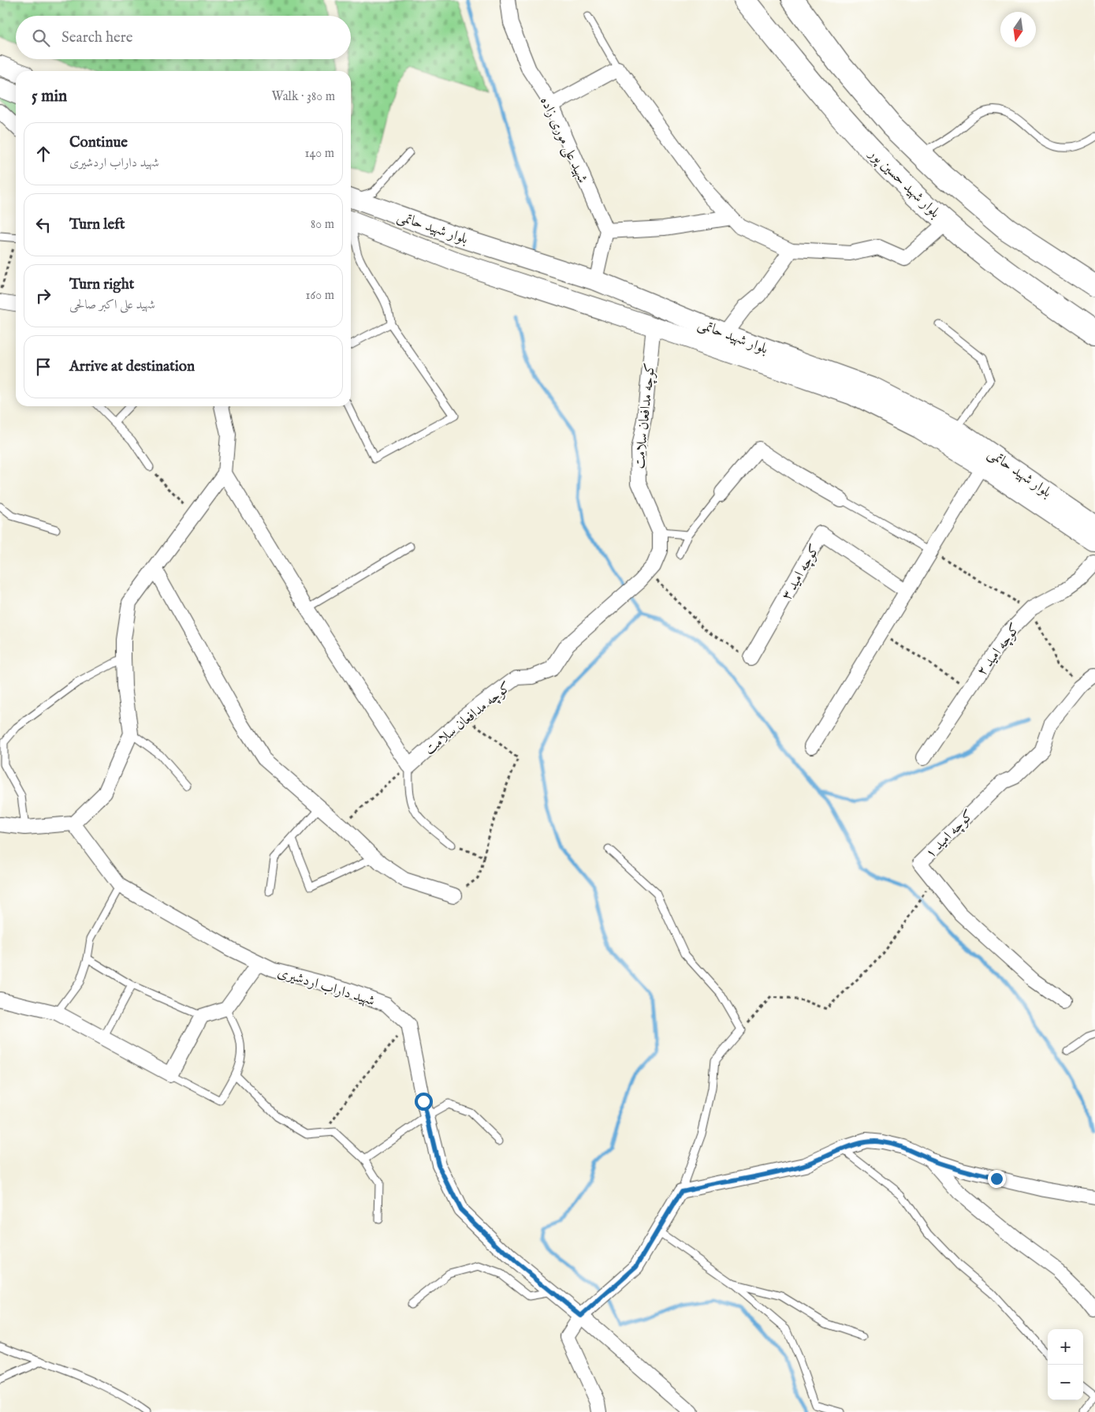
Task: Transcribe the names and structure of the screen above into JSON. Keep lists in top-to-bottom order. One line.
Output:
{"streets":{"main road":["بلوار شهيد حسین پور","بلوار شهید حاتمی"],"street":["شهید علی موری زاده","کوچه مدافعان سلامت","کوچه امید ۳","کوچه امید ۲","کوچه امید ۱","شهید داراب اردشیری"]},"crossings":[["بلوار شهید حاتمی","کوچه مدافعان سلامت"]],"north":"bottom","page":{"search":"Search here","heading":["5 min","Walk · 380 m"],"list":[["Continue","شهید داراب اردشیری","140 m"],["Turn left","80 m"],["Turn right","شهید علی اکبر صالحی","160 m"],"Arrive at destination"],"map_buttons":["+","−"]}}
